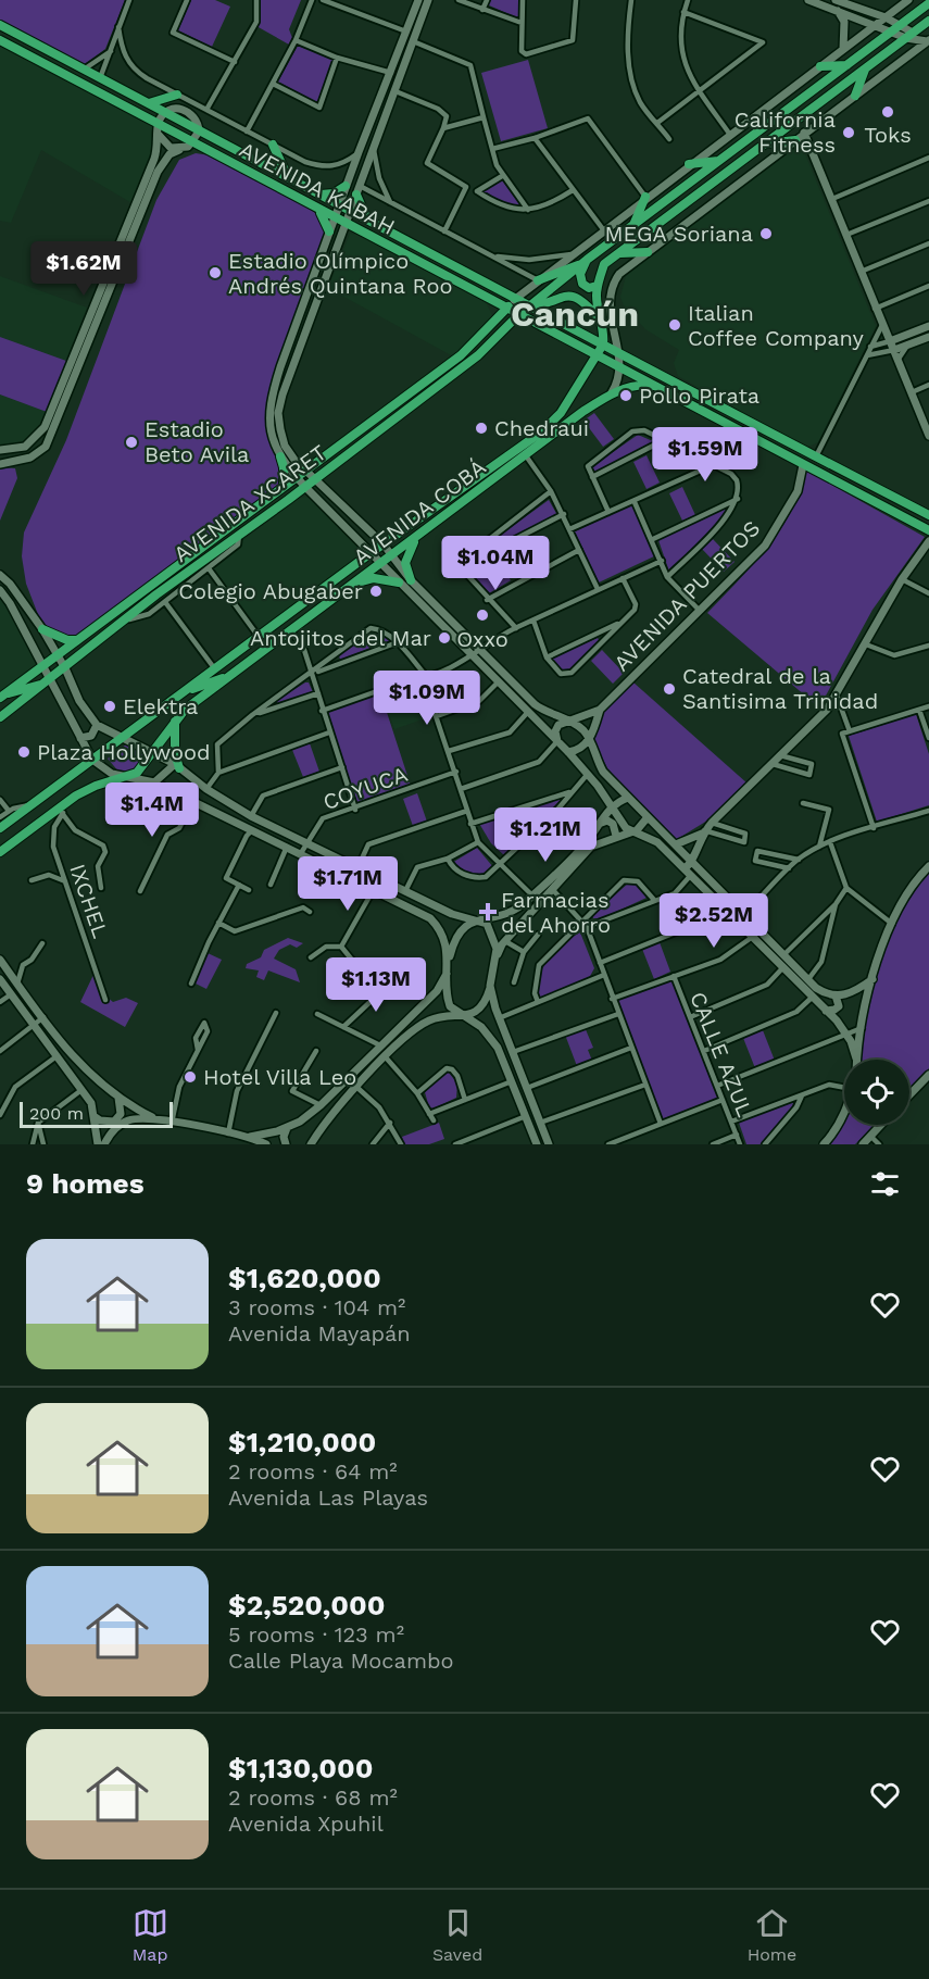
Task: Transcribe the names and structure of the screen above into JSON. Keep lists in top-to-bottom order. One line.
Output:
{"streets":{"main road":["AVENIDA KABAH","AVENIDA XCARET","AVENIDA COBÁ"],"street":["AVENIDA PUERTOS","COYUCA","IXCHEL","CALLE AZUL"]},"crossings":[["AVENIDA KABAH","AVENIDA XCARET"],["AVENIDA KABAH","AVENIDA COBÁ"],["AVENIDA KABAH","AVENIDA PUERTOS"],["AVENIDA COBÁ","IXCHEL"]],"districts":["Cancún"],"places":{"other":["Toks","California Fitness","MEGA Soriana","Estadio Olímpico Andrés Quintana Roo","Italian Coffee Company","Pollo Pirata","Chedraui","Estadio Beto Avila","Colegio Abugaber","Oxxo","Antojitos del Mar","Catedral de la Santisima Trinidad","Elektra","Plaza Hollywood","Hotel Villa Leo"],"health":["Farmacias del Ahorro"]},"scale_bar":"200 m","page":{"price":["$1.62M","$1.59M","$1.04M","$1.09M","$1.4M","$1.21M","$1.71M","$2.52M","$1.13M"],"scale":"200 m","heading":"9 homes","list":[{"name":"$1,620,000","note":"3 rooms · 104 m² · Avenida Mayapán"},{"name":"$1,210,000","note":"2 rooms · 64 m² · Avenida Las Playas"},{"name":"$2,520,000","note":"5 rooms · 123 m² · Calle Playa Mocambo"},{"name":"$1,130,000","note":"2 rooms · 68 m² · Avenida Xpuhil"}],"tabs":["Map","Saved","Home"]}}
